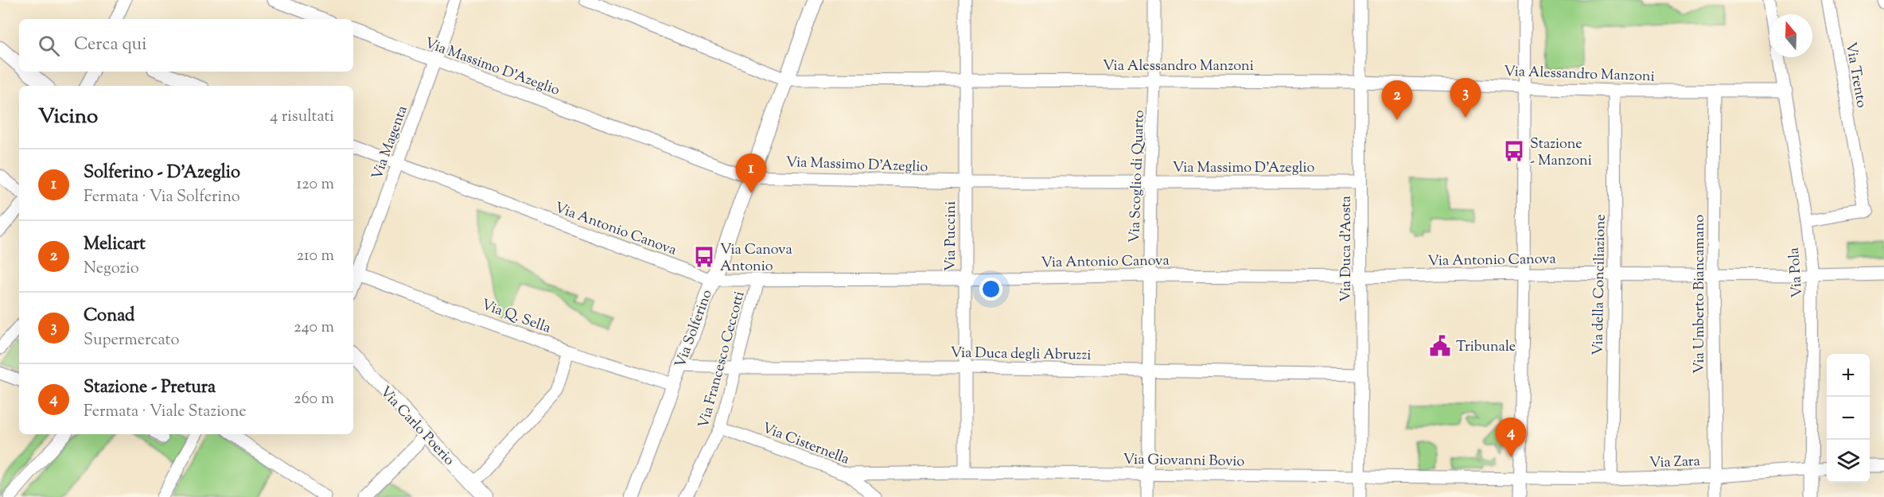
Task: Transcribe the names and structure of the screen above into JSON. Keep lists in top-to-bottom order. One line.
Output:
{"streets":{"street":["Via Alessandro Manzoni","Via Massimo D'Azeglio","Via Trento","Via Magenta","Via Scoglio di Quarto","Via Antonio Canova","Via Puccini","Via Duca d'Aosta","Via Pola","Via della Conciliazione","Via Umberto Biancamano","Via Q. Sella","Via Solferino","Via Duca degli Abruzzi","Via Francesco Ceccotti","Via Carlo Poerio","Via Cisternella","Via Giovanni Bovio","Via Zara"]},"crossings":[["Via Alessandro Manzoni","Via Scoglio di Quarto"],["Via Alessandro Manzoni","Via Puccini"],["Via Alessandro Manzoni","Via Duca d'Aosta"],["Via Alessandro Manzoni","Via Pola"],["Via Alessandro Manzoni","Via della Conciliazione"],["Via Alessandro Manzoni","Via Umberto Biancamano"],["Via Alessandro Manzoni","Via Solferino"],["Via Massimo D'Azeglio","Via Magenta"],["Via Massimo D'Azeglio","Via Scoglio di Quarto"],["Via Massimo D'Azeglio","Via Puccini"],["Via Massimo D'Azeglio","Via Duca d'Aosta"],["Via Massimo D'Azeglio","Via Solferino"],["Via Trento","Via Pola"],["Via Magenta","Via Antonio Canova"],["Via Magenta","Via Q. Sella"],["Via Scoglio di Quarto","Via Antonio Canova"],["Via Scoglio di Quarto","Via Duca degli Abruzzi"],["Via Scoglio di Quarto","Via Giovanni Bovio"],["Via Antonio Canova","Via Puccini"],["Via Antonio Canova","Via Duca d'Aosta"],["Via Antonio Canova","Via Pola"],["Via Antonio Canova","Via della Conciliazione"],["Via Antonio Canova","Via Umberto Biancamano"],["Via Antonio Canova","Via Solferino"],["Via Antonio Canova","Via Francesco Ceccotti"],["Via Puccini","Via Duca degli Abruzzi"],["Via Puccini","Via Giovanni Bovio"],["Via Duca d'Aosta","Via Duca degli Abruzzi"],["Via Duca d'Aosta","Via Giovanni Bovio"],["Via Pola","Via Zara"],["Via della Conciliazione","Via Zara"],["Via Umberto Biancamano","Via Zara"],["Via Q. Sella","Via Solferino"],["Via Solferino","Via Duca degli Abruzzi"],["Via Duca degli Abruzzi","Via Francesco Ceccotti"],["Via Francesco Ceccotti","Via Cisternella"],["Via Cisternella","Via Giovanni Bovio"],["Via Giovanni Bovio","Via Zara"]],"places":{"bus stop":["Stazione - Manzoni","Via Canova Antonio"],"public building":["Tribunale"]},"north":"top","page":{"search":"Cerca qui","pins":["3","2","1","4"],"heading":["Vicino","4 risultati"],"list":[{"mark":"1","name":"Solferino - D'Azeglio","note":"Fermata · Via Solferino","value":"120 m"},{"mark":"2","name":"Melicart","note":"Negozio","value":"210 m"},{"mark":"3","name":"Conad","note":"Supermercato","value":"240 m"},{"mark":"4","name":"Stazione - Pretura","note":"Fermata · Viale Stazione","value":"260 m"}],"map_buttons":["+","−"]}}
